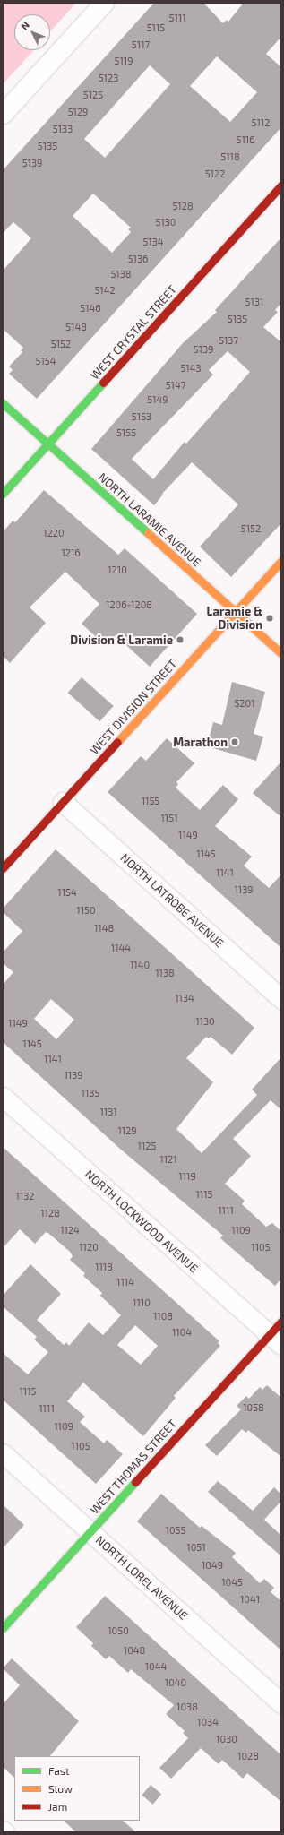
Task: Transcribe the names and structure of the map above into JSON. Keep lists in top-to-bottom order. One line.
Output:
{"streets":{"street":["WEST CRYSTAL STREET","NORTH LARAMIE AVENUE","WEST DIVISION STREET","NORTH LATROBE AVENUE","NORTH LOCKWOOD AVENUE","WEST THOMAS STREET","NORTH LOREL AVENUE"]},"crossings":[["WEST CRYSTAL STREET","NORTH LARAMIE AVENUE"],["NORTH LARAMIE AVENUE","WEST DIVISION STREET"],["WEST DIVISION STREET","NORTH LATROBE AVENUE"],["NORTH LOCKWOOD AVENUE","WEST THOMAS STREET"],["WEST THOMAS STREET","NORTH LOREL AVENUE"]],"places":["Laramie & Division","Division & Laramie","Marathon"],"house_numbers":["5111","5115","5117","5119","5123","5125","5129","5112","5133","5116","5135","5118","5139","5122","5128","5130","5134","5136","5138","5142","5131","5146","5135","5148","5137","5152","5139","5154","5143","5147","5149","5153","5155","5152","1220","1216","1210","1206-1208","5201","1155","1151","1149","1145","1141","1139","1154","1150","1148","1144","1140","1138","1134","1130","1149","1145","1141","1139","1135","1131","1129","1125","1121","1119","1115","1132","1111","1128","1124","1109","1120","1105","1118","1114","1110","1108","1104","1115","1058","1111","1109","1105","1055","1051","1049","1045","1041","1050","1048","1044","1040","1038","1034","1030","1028"],"legend":["Fast","Slow","Jam"],"north":"top left"}
